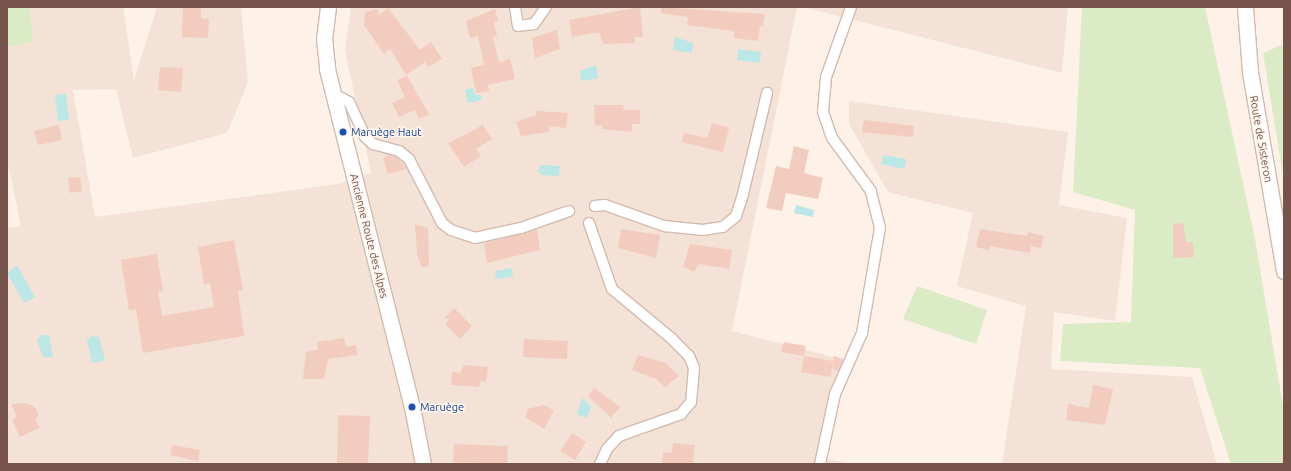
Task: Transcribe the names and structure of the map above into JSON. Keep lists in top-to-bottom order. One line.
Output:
{"streets":{"main road":["Route de Sisteron","Ancienne Route des Alpes"]},"places":["Maruège Haut","Maruège"]}
